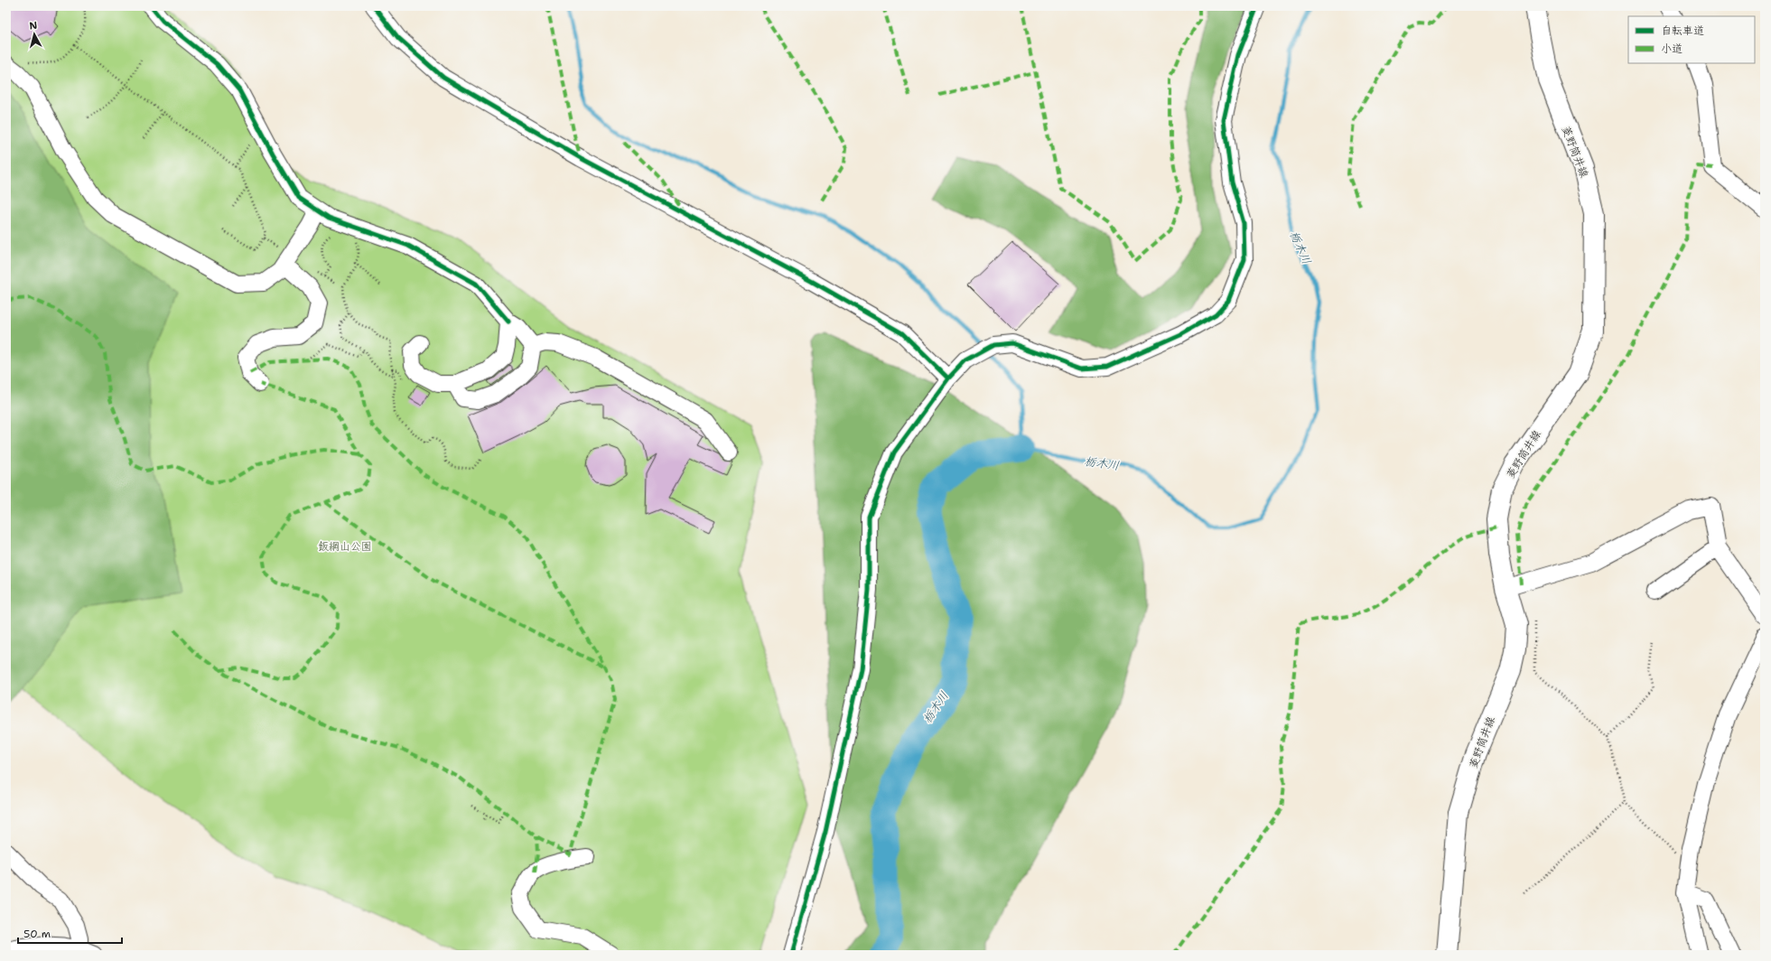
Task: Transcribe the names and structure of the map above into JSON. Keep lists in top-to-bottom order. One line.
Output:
{"streets":{"main road":["菱野筒井線"]},"water":["栃木川"],"parks":["飯綱山公園"],"legend":["自転車道","小道"],"scale_bar":"50 m","north":"top"}
